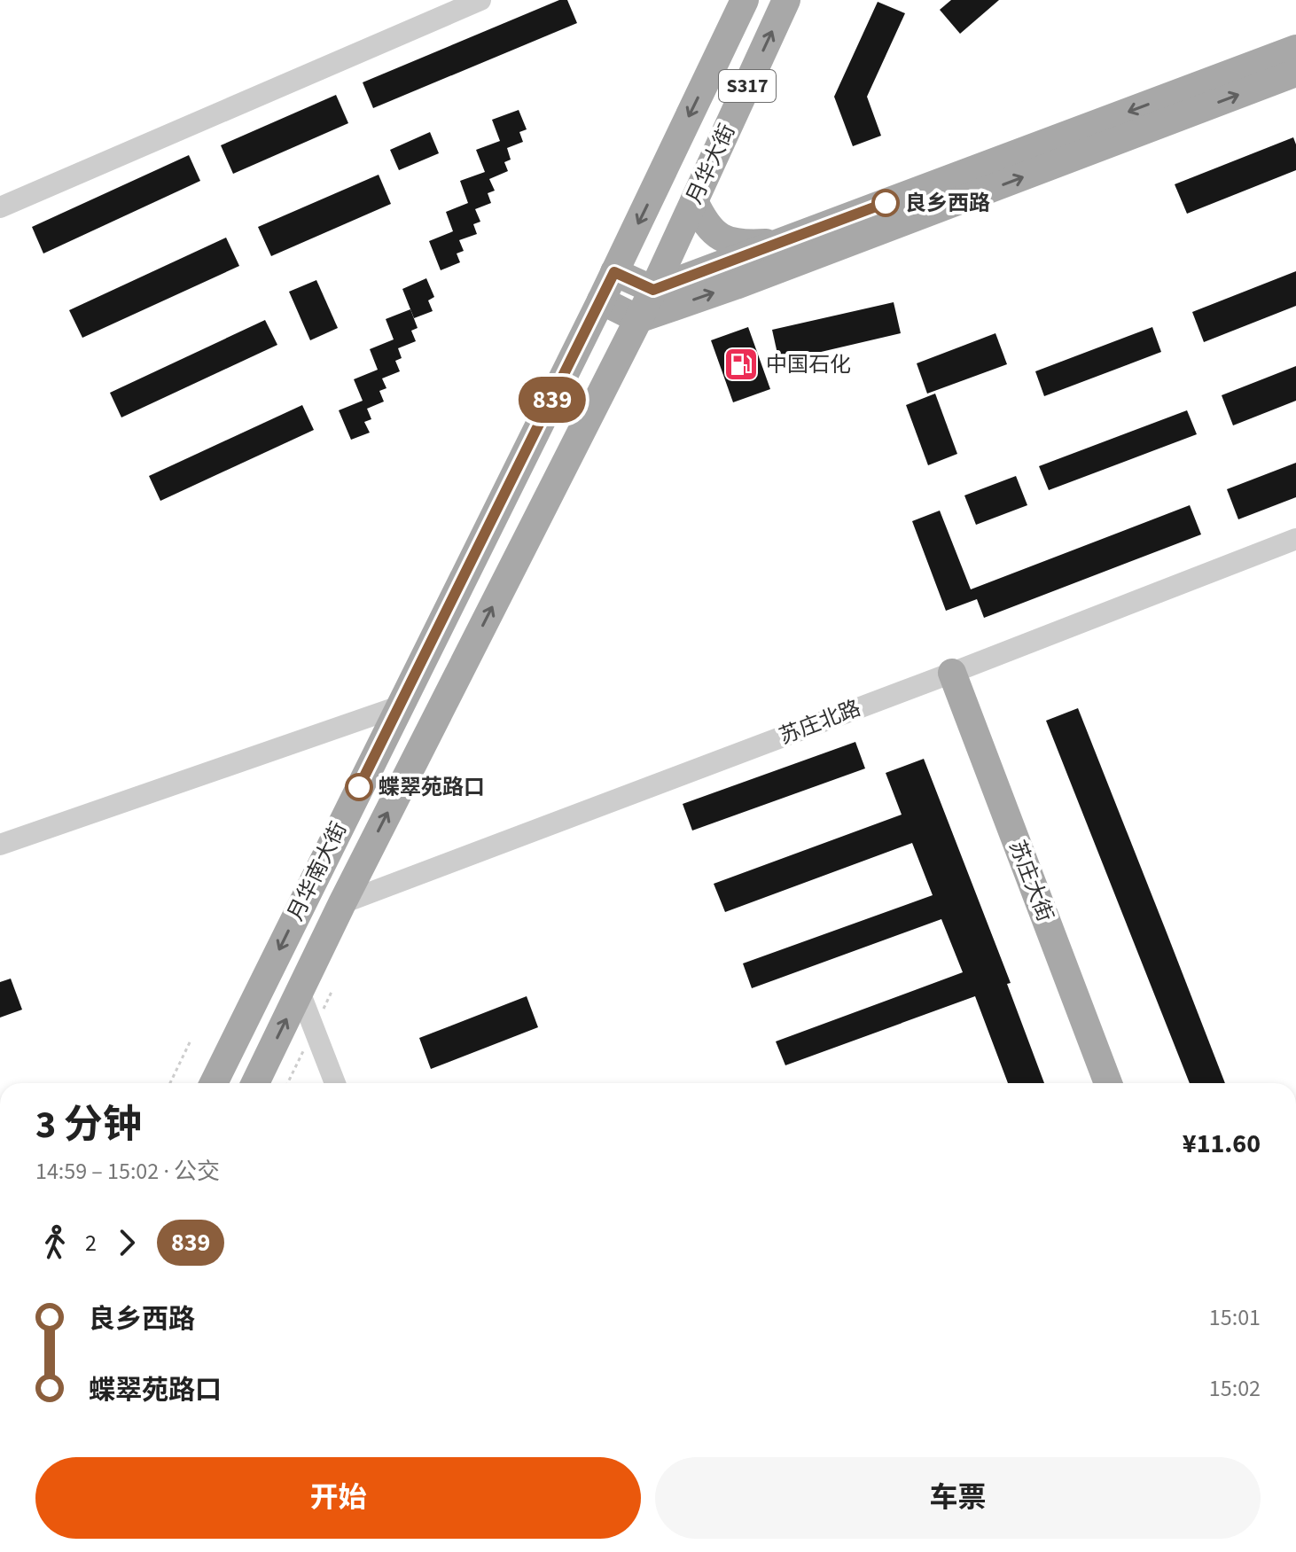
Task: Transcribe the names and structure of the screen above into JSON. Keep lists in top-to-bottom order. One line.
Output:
{"streets":{"main road":["S317","月华大街","月华南大街","苏庄大街"],"street":["苏庄北路"]},"crossings":[["月华大街","月华南大街"],["苏庄北路","月华南大街"],["苏庄北路","苏庄大街"]],"places":{"other":["良乡西路","蝶翠苑路口"],"fuel station":["中国石化"]},"lines":["bus line 839"],"page":{"on_map":"839","heading":["3 分钟","14:59 – 15:02 · 公交","¥11.60"],"legs":["2","839"],"list":[{"name":"良乡西路","value":"15:01"},{"name":"蝶翠苑路口","value":"15:02"}],"buttons":["开始","车票"]}}
